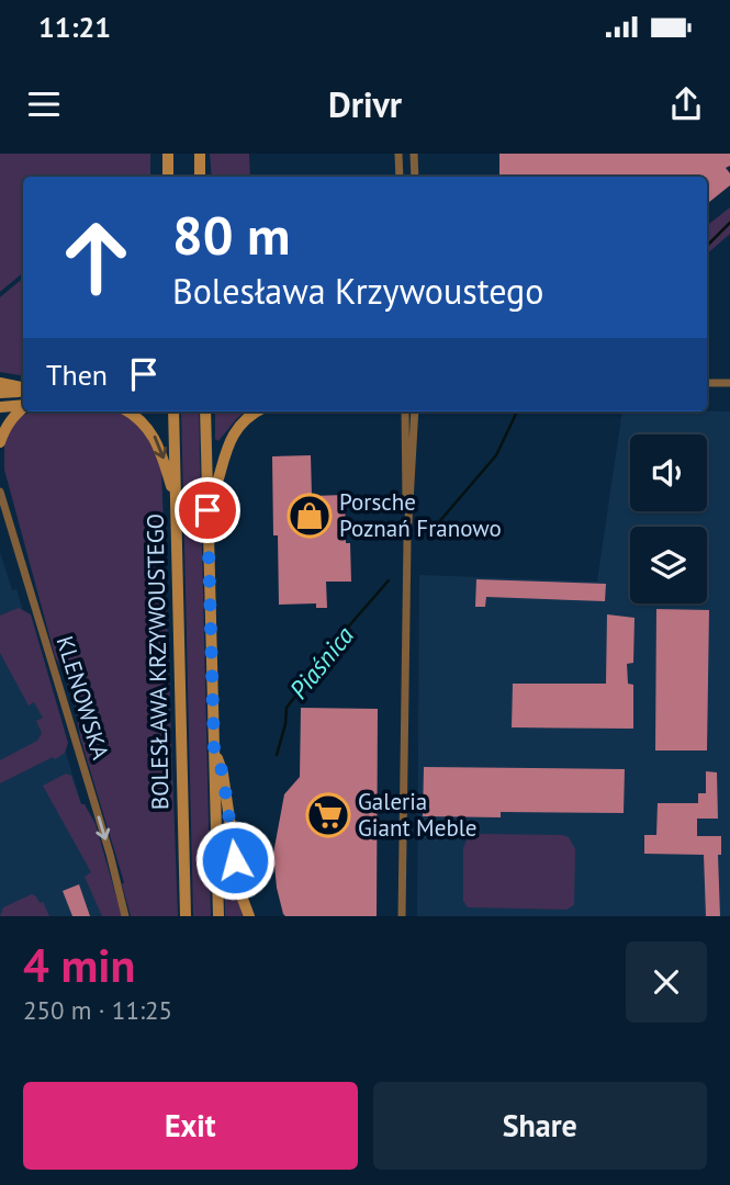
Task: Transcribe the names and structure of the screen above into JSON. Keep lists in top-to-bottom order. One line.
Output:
{"streets":{"main road":["BOLESŁAWA KRZYWOUSTEGO"],"street":["KLENOWSKA"]},"one_way":["KLENOWSKA"],"water":["Piaśnica"],"places":{"shop":["Porsche Poznań Franowo"],"supermarket":["Galeria Giant Meble"]},"page":{"status":"11:21","header":"Drivr","turn":["80 m","Bolesława Krzywoustego"],"then":"Then","heading":["4 min","250 m · 11:25"],"buttons":["Exit","Share"]}}
